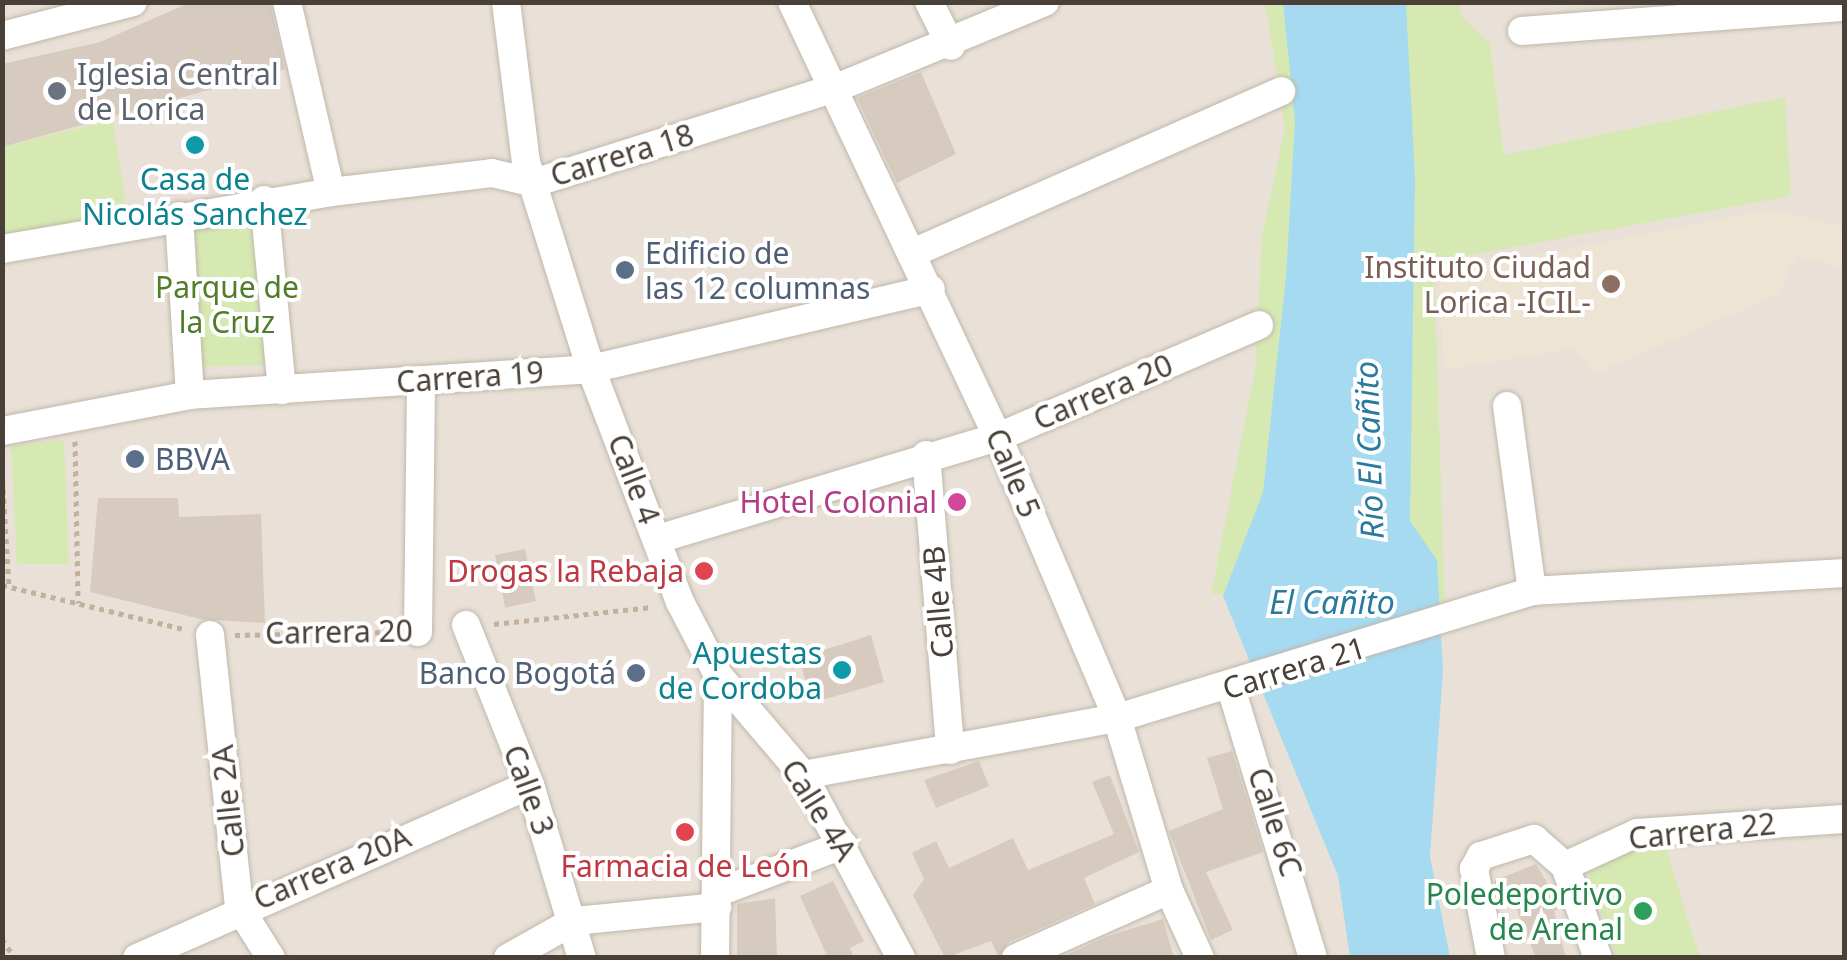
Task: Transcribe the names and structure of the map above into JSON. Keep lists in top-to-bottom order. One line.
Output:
{"streets":{"street":["Carrera 18","Carrera 19","Carrera 20","Calle 5","Calle 4","Calle 4B","Carrera 21","Calle 3","Calle 2A","Calle 4A","Calle 6C","Carrera 22","Carrera 20A"]},"crossings":[["Carrera 18","Calle 5"],["Carrera 18","Calle 4"],["Carrera 19","Calle 5"],["Carrera 19","Calle 4"],["Carrera 20","Calle 5"],["Carrera 20","Calle 4"],["Carrera 20","Calle 4B"],["Carrera 20","Calle 2A"],["Calle 5","Carrera 21"],["Calle 4","Calle 4A"],["Calle 4B","Carrera 21"],["Carrera 21","Calle 4A"],["Carrera 21","Calle 6C"],["Calle 3","Carrera 20A"],["Calle 2A","Carrera 20A"]],"water":["Río El Cañito","El Cañito"],"parks":["Parque de la Cruz"],"places":["Iglesia Central de Lorica","Casa de Nicolás Sanchez","Edificio de las 12 columnas","Instituto Ciudad Lorica -ICIL-","BBVA","Hotel Colonial","Drogas la Rebaja","Apuestas de Cordoba","Banco Bogotá","Farmacia de León","Poledeportivo de Arenal"]}
